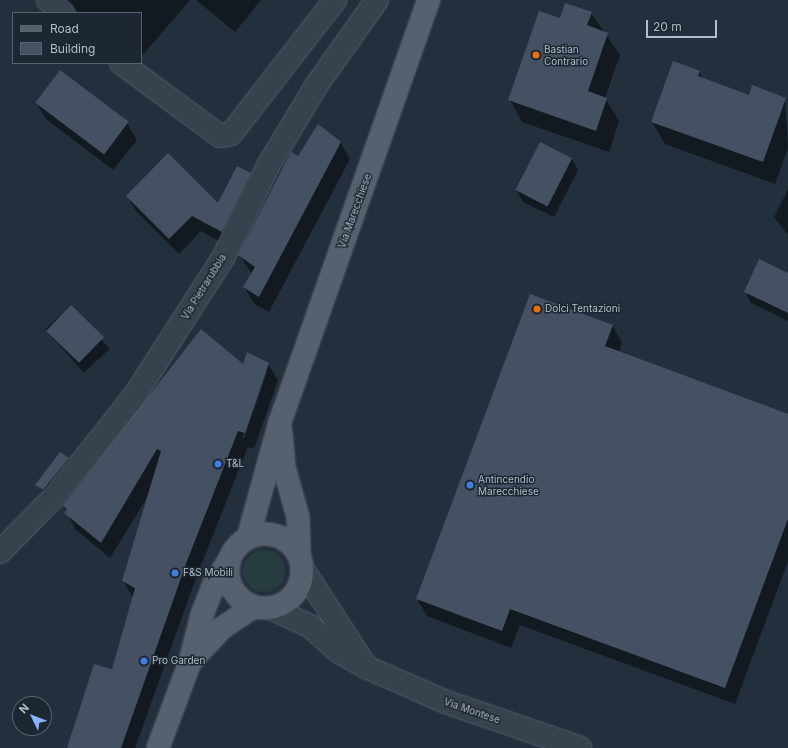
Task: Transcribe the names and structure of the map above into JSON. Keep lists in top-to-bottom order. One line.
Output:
{"streets":{"main road":["Via Marecchiese"],"street":["Via Pietrarubbia","Via Montese"]},"crossings":[["Via Marecchiese","Via Montese"]],"places":["Bastian Contrario","Dolci Tentazioni","T&L","Antincendio Marecchiese","F&S Mobili","Pro Garden"],"legend":["Road","Building"],"scale_bar":"20 m","north":"top left"}
